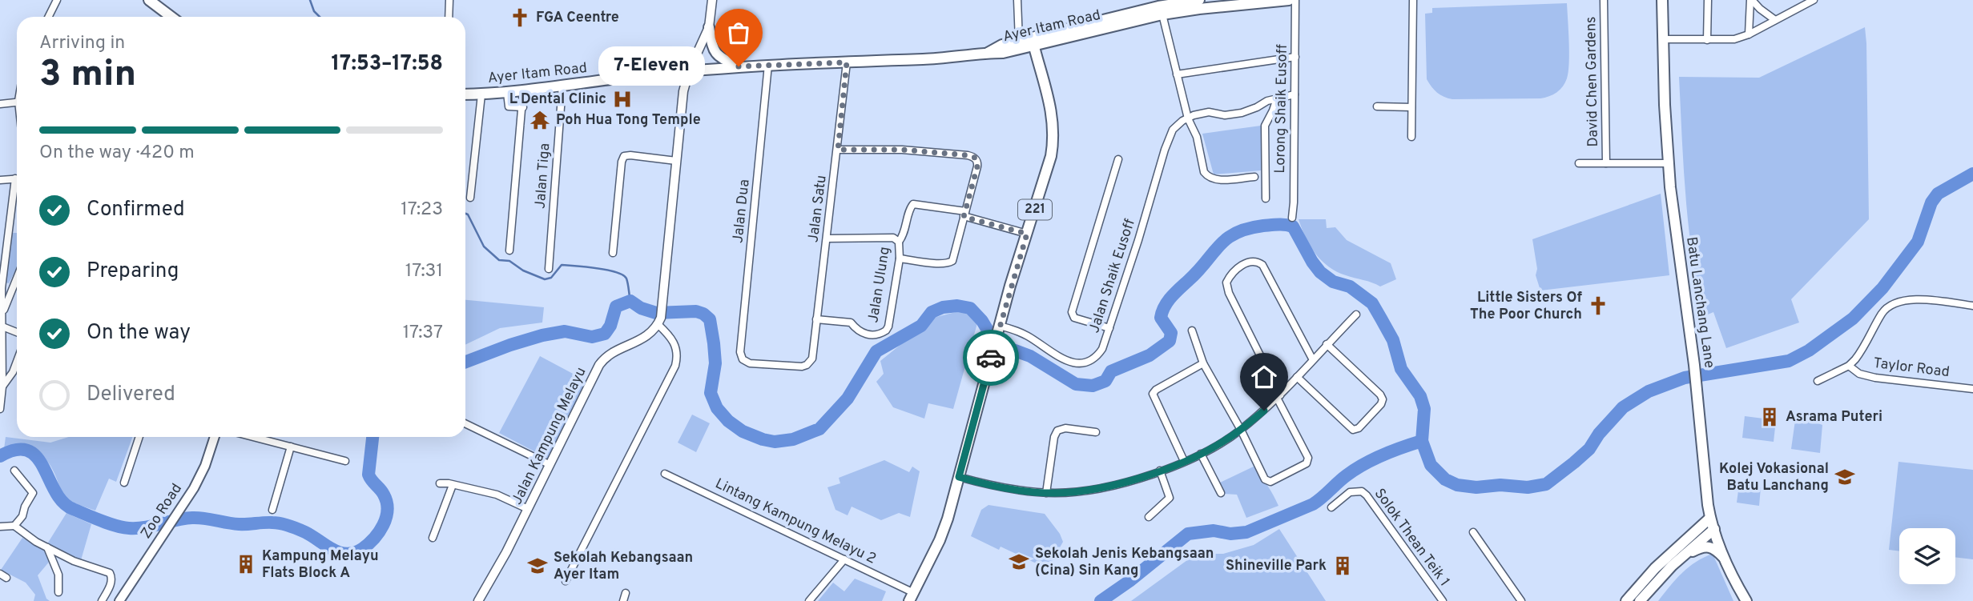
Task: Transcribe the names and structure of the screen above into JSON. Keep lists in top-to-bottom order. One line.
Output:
{"streets":{"main road":["Ayer Itam Road","221","Batu Lanchang Lane","Zoo Road"],"street":["David Chen Gardens","Lorong Shaik Eusoff","Jalan Tiga","Jalan Satu","Jalan Dua","Jalan Shaik Eusoff","Jalan Ulung","Taylor Road","Jalan Kampung Melayu","Lintang Kampung Melayu 2","Solok Thean Teik 1"]},"crossings":[["Ayer Itam Road","Jalan Tiga"],["Ayer Itam Road","Jalan Satu"],["Ayer Itam Road","221"],["Ayer Itam Road","Jalan Dua"],["David Chen Gardens","Batu Lanchang Lane"],["Jalan Satu","Jalan Dua"],["Jalan Satu","Jalan Ulung"],["221","Jalan Shaik Eusoff"],["221","Lintang Kampung Melayu 2"]],"places":{"church":["FGA Ceentre","Little Sisters Of The Poor Church"],"other":["7-Eleven"],"hospital":["L Dental Clinic"],"temple":["Poh Hua Tong Temple"],"building":["Asrama Puteri","Kampung Melayu Flats Block A","Shineville Park"],"school or university":["Kolej Vokasional Batu Lanchang","Sekolah Jenis Kebangsaan (Cina) Sin Kang","Sekolah Kebangsaan Ayer Itam"]},"page":{"heading":["3 min","Arriving in","17:53–17:58"],"bubble":"7-Eleven","bar":"On the way · 420 m","list":[["Confirmed","17:23"],["Preparing","17:31"],["On the way","17:37"],"Delivered"]}}
